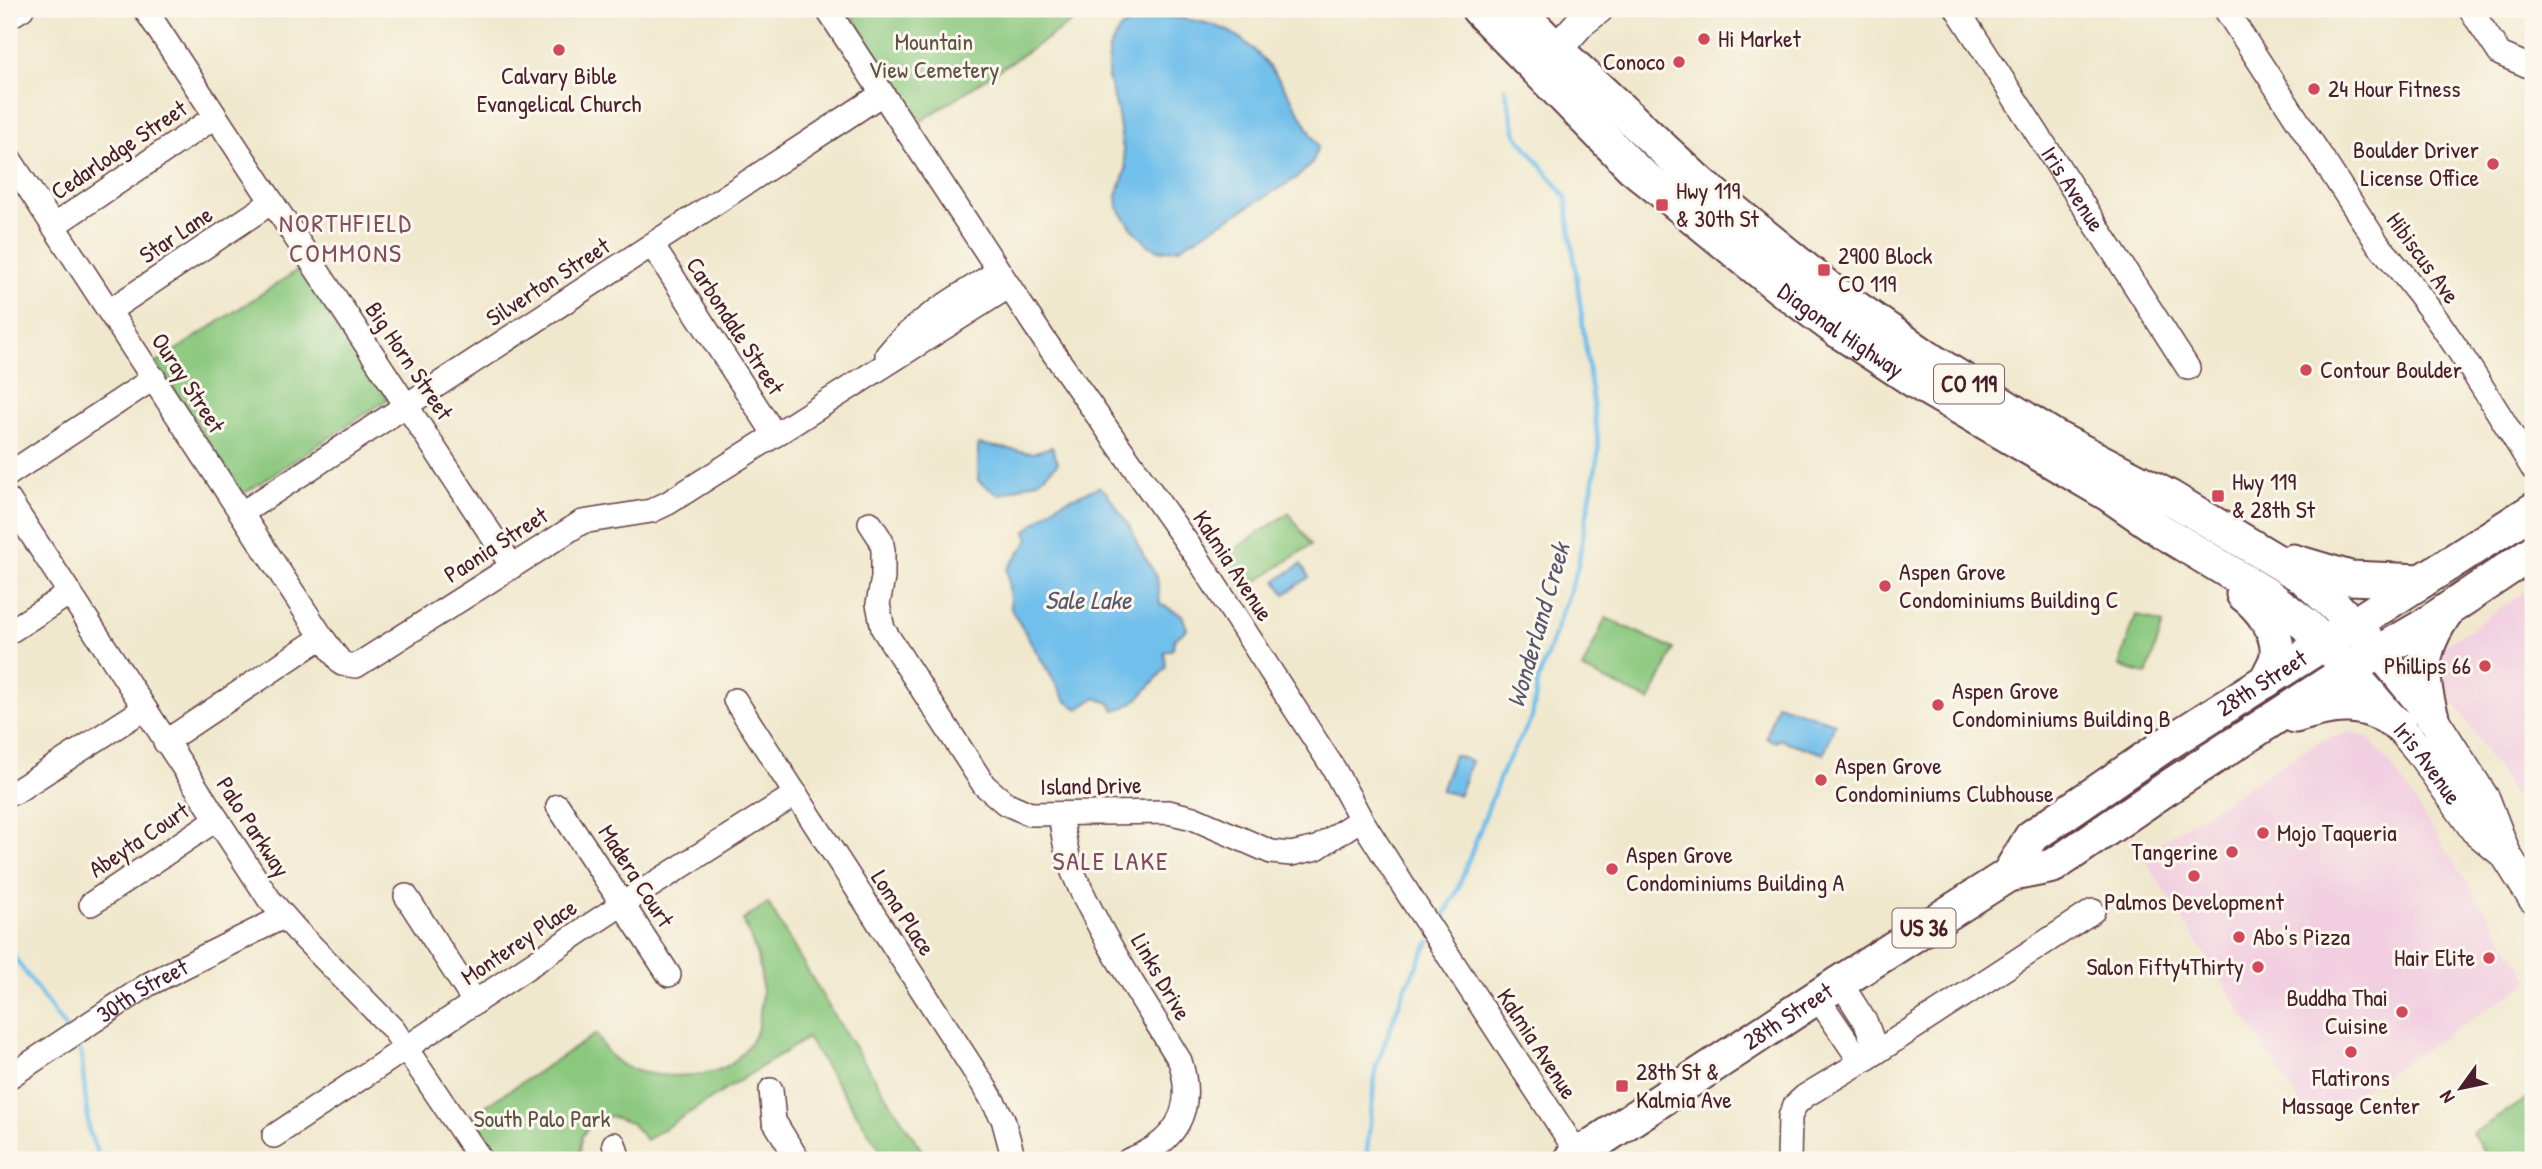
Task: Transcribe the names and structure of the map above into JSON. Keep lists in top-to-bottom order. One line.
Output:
{"streets":{"highway":["Diagonal Highway","CO 119","28th Street","US 36"],"main road":["Iris Avenue"],"street":["Cedarlodge Street","Star Lane","Hibiscus Ave","Silverton Street","Carbondale Street","Big Horn Street","Ouray Street","Paonia Street","Kalmia Avenue","Island Drive","Palo Parkway","Abeyta Court","Madera Court","Loma Place","Monterey Place","Links Drive","30th Street"]},"crossings":[["Cedarlodge Street","Big Horn Street"],["Cedarlodge Street","Ouray Street"],["Iris Avenue","Diagonal Highway"],["Iris Avenue","28th Street"],["Star Lane","Big Horn Street"],["Star Lane","Ouray Street"],["Silverton Street","Carbondale Street"],["Silverton Street","Big Horn Street"],["Silverton Street","Ouray Street"],["Silverton Street","Kalmia Avenue"],["Carbondale Street","Paonia Street"],["Diagonal Highway","CO 119"],["Diagonal Highway","28th Street"],["Big Horn Street","Paonia Street"],["Ouray Street","Paonia Street"],["CO 119","28th Street"],["Paonia Street","Kalmia Avenue"],["Kalmia Avenue","28th Street"],["Kalmia Avenue","Island Drive"],["Island Drive","Links Drive"],["Palo Parkway","Abeyta Court"],["Palo Parkway","Monterey Place"],["Palo Parkway","30th Street"],["Madera Court","Monterey Place"],["Loma Place","Monterey Place"]],"districts":["NORTHFIELD COMMONS","SALE LAKE"],"water":["Sale Lake","Wonderland Creek"],"parks":["Mountain View Cemetery","South Palo Park"],"places":{"other":["Hi Market","Calvary Bible Evangelical Church","Conoco","24 Hour Fitness","Boulder Driver License Office","Contour Boulder","Aspen Grove Condominiums Building C","Phillips 66","Aspen Grove Condominiums Building B","Aspen Grove Condominiums Clubhouse","Mojo Taqueria","Tangerine","Aspen Grove Condominiums Building A","Palmos Development","Abo's Pizza","Hair Elite","Salon Fifty4Thirty","Buddha Thai Cuisine","Flatirons Massage Center"],"transit":["Hwy 119 & 30th St","2900 Block CO 119","Hwy 119 & 28th St","28th St & Kalmia Ave"]},"north":"bottom left"}
